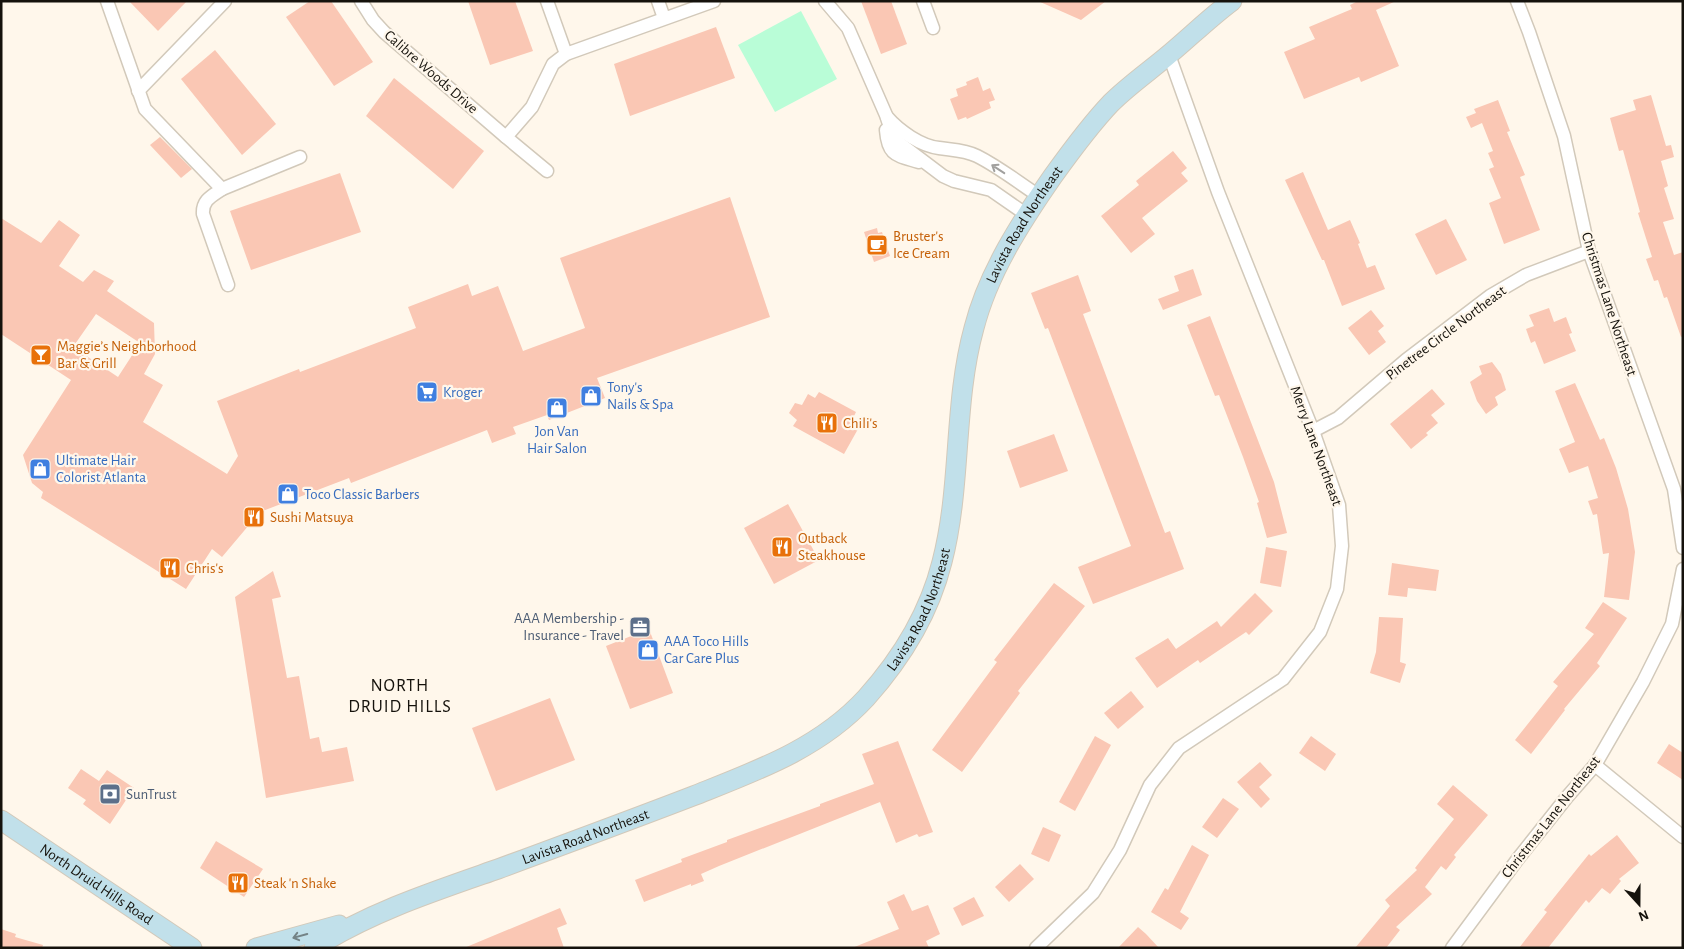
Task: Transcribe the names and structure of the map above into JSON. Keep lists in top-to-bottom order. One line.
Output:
{"streets":{"main road":["Lavista Road Northeast","North Druid Hills Road"],"street":["Calibre Woods Drive","Christmas Lane Northeast","Pinetree Circle Northeast","Merry Lane Northeast"]},"crossings":[["Lavista Road Northeast","Merry Lane Northeast"],["Christmas Lane Northeast","Pinetree Circle Northeast"],["Pinetree Circle Northeast","Merry Lane Northeast"]],"districts":["NORTH DRUID HILLS"],"places":{"cafe":["Bruster's Ice Cream"],"bar":["Maggie’s Neighborhood Bar & Grill"],"supermarket":["Kroger"],"shop":["Tony's Nails & Spa","Jon Van Hair Salon","Ultimate Hair Colorist Atlanta","Toco Classic Barbers","AAA Toco Hills Car Care Plus"],"restaurant":["Chili's","Sushi Matsuya","Outback Steakhouse","Chris's","Steak 'n Shake"],"office":["AAA Membership - Insurance - Travel"],"bank":["SunTrust"]},"north":"bottom"}
